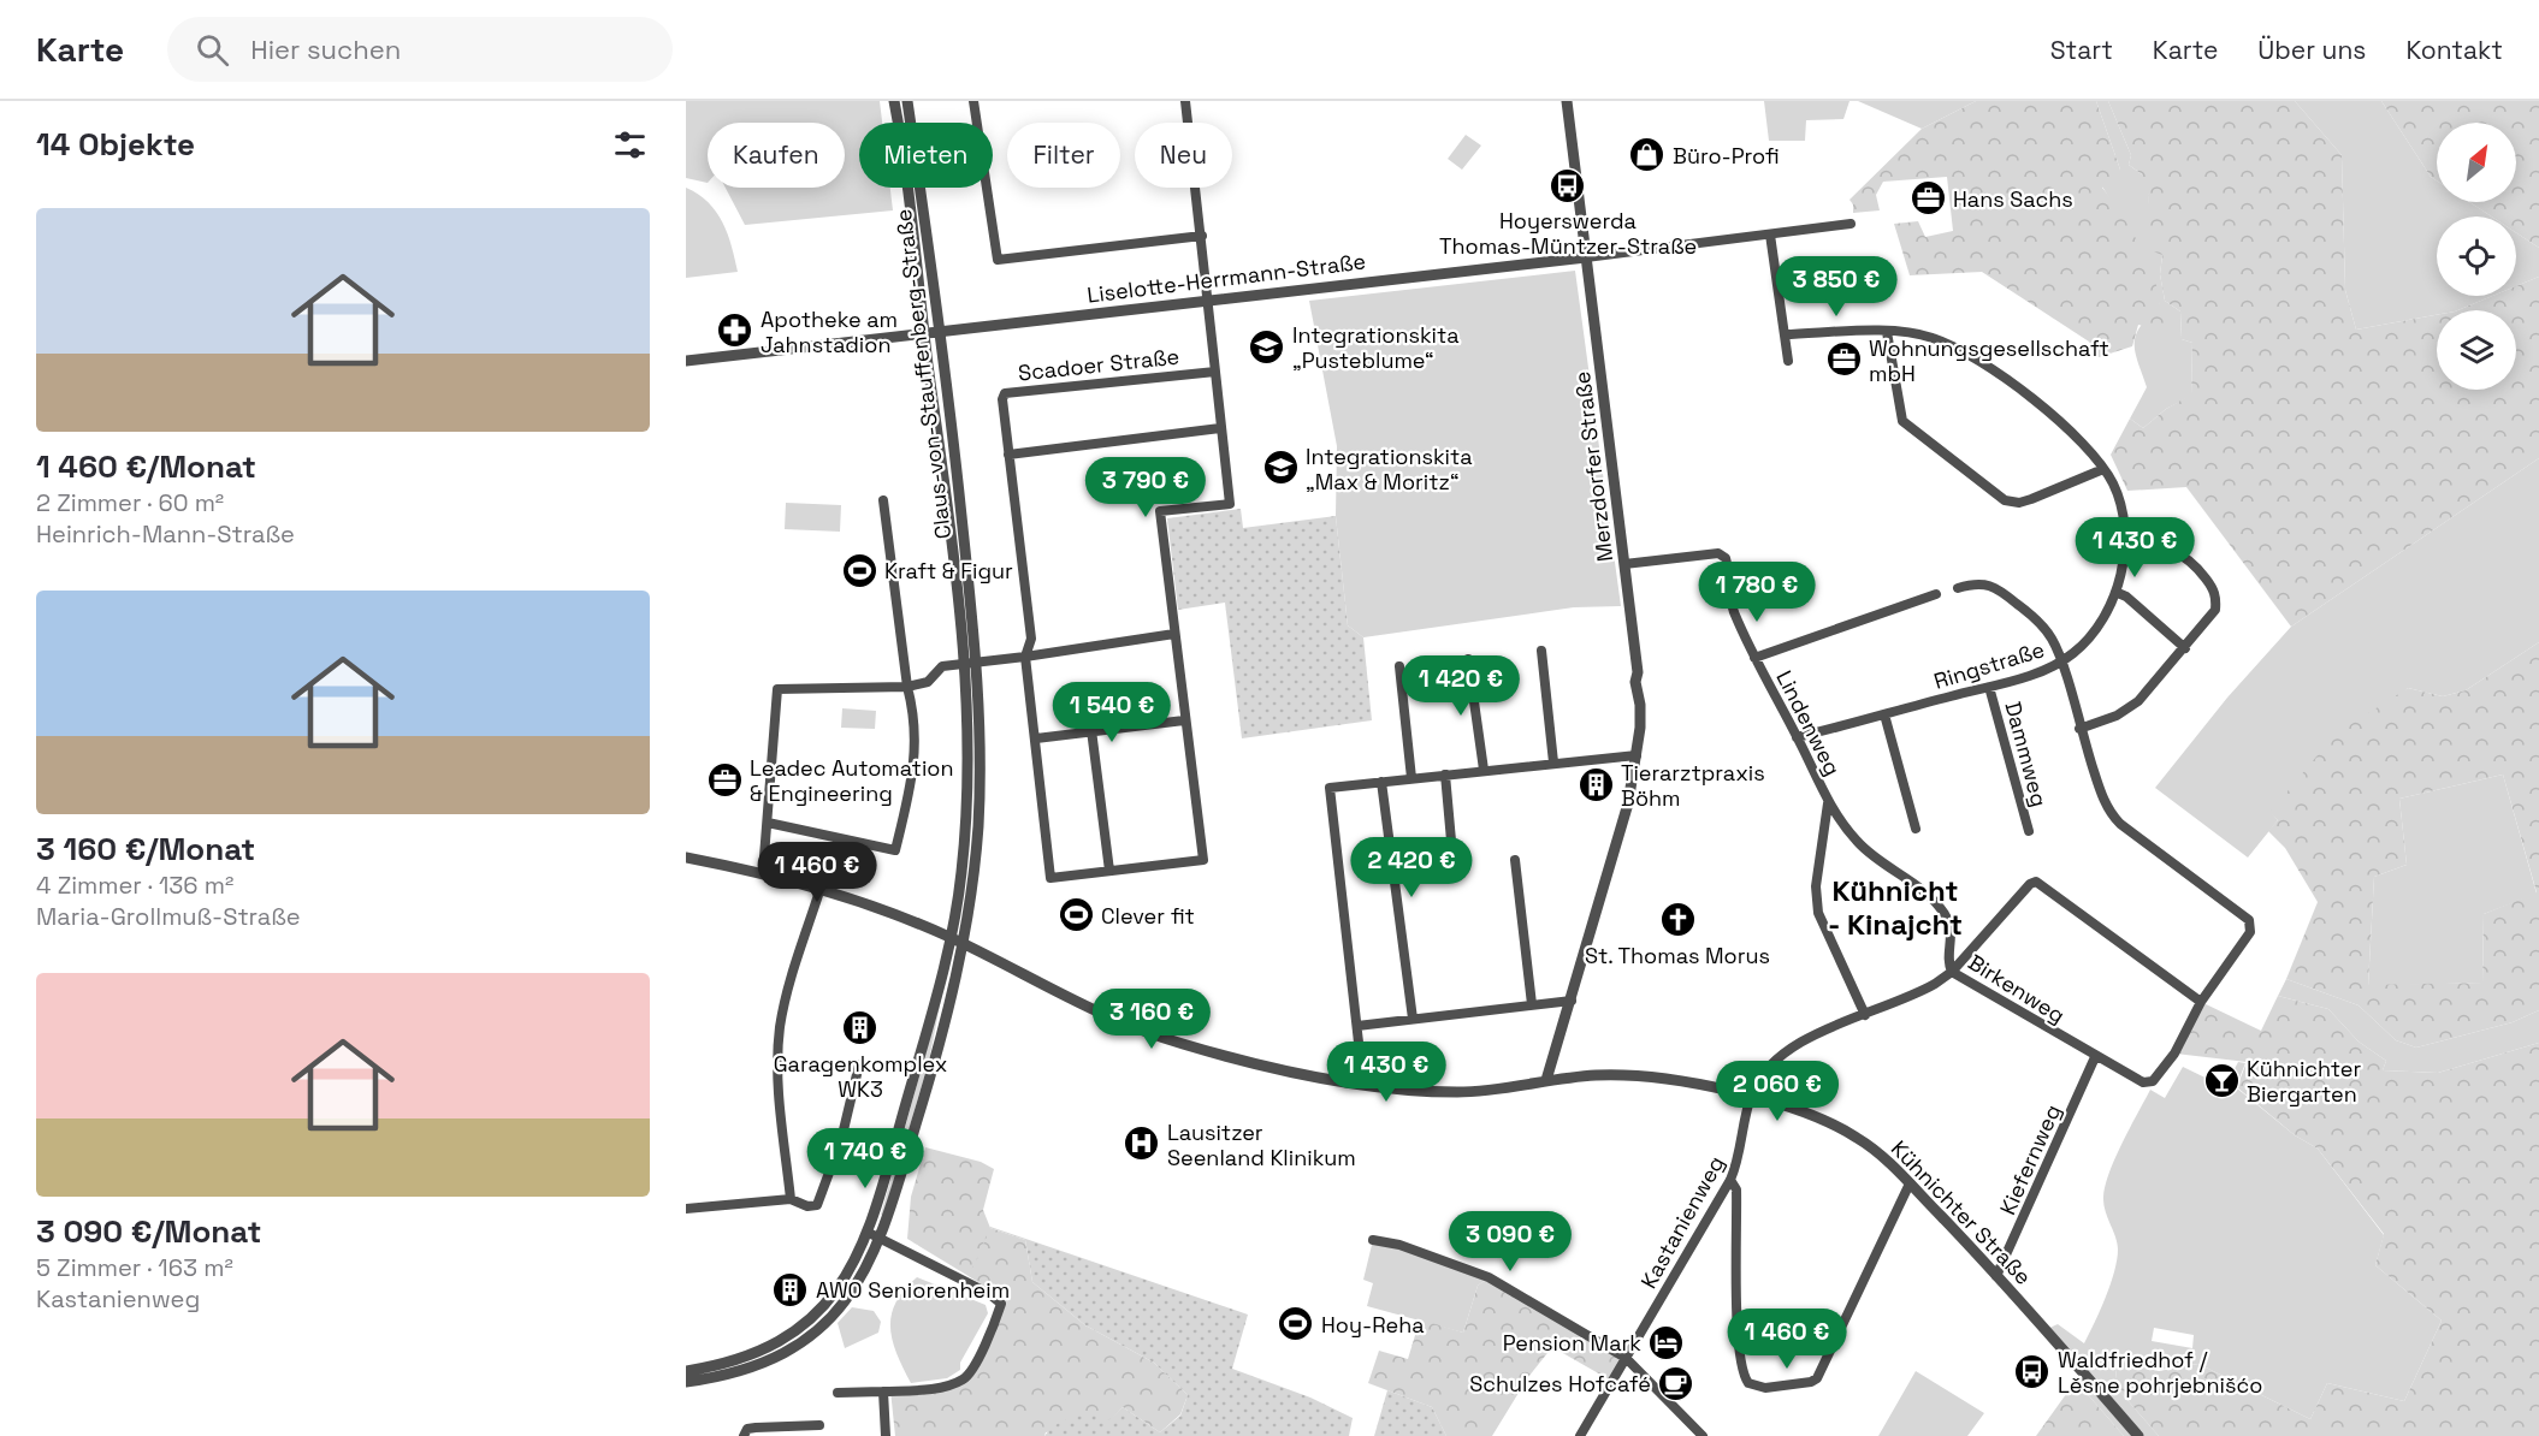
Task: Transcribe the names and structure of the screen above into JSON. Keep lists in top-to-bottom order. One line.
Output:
{"streets":{"street":["Liselotte-Herrmann-Straße","Scadoer Straße","Claus-von-Stauffenberg-Straße","Merzdorfer Straße","Ringstraße","Lindenweg","Dammweg","Birkenweg","Kiefernweg","Kühnichter Straße","Kastanienweg"]},"crossings":[["Liselotte-Herrmann-Straße","Claus-von-Stauffenberg-Straße"],["Liselotte-Herrmann-Straße","Merzdorfer Straße"],["Claus-von-Stauffenberg-Straße","Kühnichter Straße"],["Merzdorfer Straße","Lindenweg"],["Merzdorfer Straße","Kühnichter Straße"],["Ringstraße","Lindenweg"],["Ringstraße","Dammweg"],["Lindenweg","Birkenweg"],["Birkenweg","Kiefernweg"],["Kiefernweg","Kühnichter Straße"],["Kühnichter Straße","Kastanienweg"]],"districts":["Kühnicht - Kinajcht"],"places":{"shop":["Büro-Profi"],"bus stop":["Hoyerswerda Thomas-Müntzer-Straße","Waldfriedhof / Lěsne pohrjebnišćo"],"office":["Hans Sachs","Wohnungsgesellschaft mbH","Leadec Automation & Engineering"],"pharmacy":["Apotheke am Jahnstadion"],"school or university":["Integrationskita „Pusteblume“","Integrationskita „Max & Moritz“"],"sports":["Kraft & Figur","Clever fit","Hoy-Reha"],"building":["Tierarztpraxis Böhm","Garagenkomplex WK3","AWO Seniorenheim"],"church":["St. Thomas Morus"],"bar":["Kühnichter Biergarten"],"hospital":["Lausitzer Seenland Klinikum"],"hotel":["Pension Mark"],"cafe":["Schulzes Hofcafé"]},"north":"top right","page":{"header":"Karte","search":"Hier suchen","nav":["Start","Karte","Über uns","Kontakt"],"heading":"14 Objekte","chip":["Kaufen","Mieten","Filter","Neu"],"list":[{"name":"1 460 €/Monat","note":"2 Zimmer · 60 m² · Heinrich-Mann-Straße"},{"name":"3 160 €/Monat","note":"4 Zimmer · 136 m² · Maria-Grollmuß-Straße"},{"name":"3 090 €/Monat","note":"5 Zimmer · 163 m² · Kastanienweg"}],"price":["3 850 €","3 790 €","1 430 €","1 780 €","1 420 €","1 540 €","2 420 €","1 460 €","3 160 €","1 430 €","2 060 €","1 740 €","3 090 €","1 460 €"]}}
